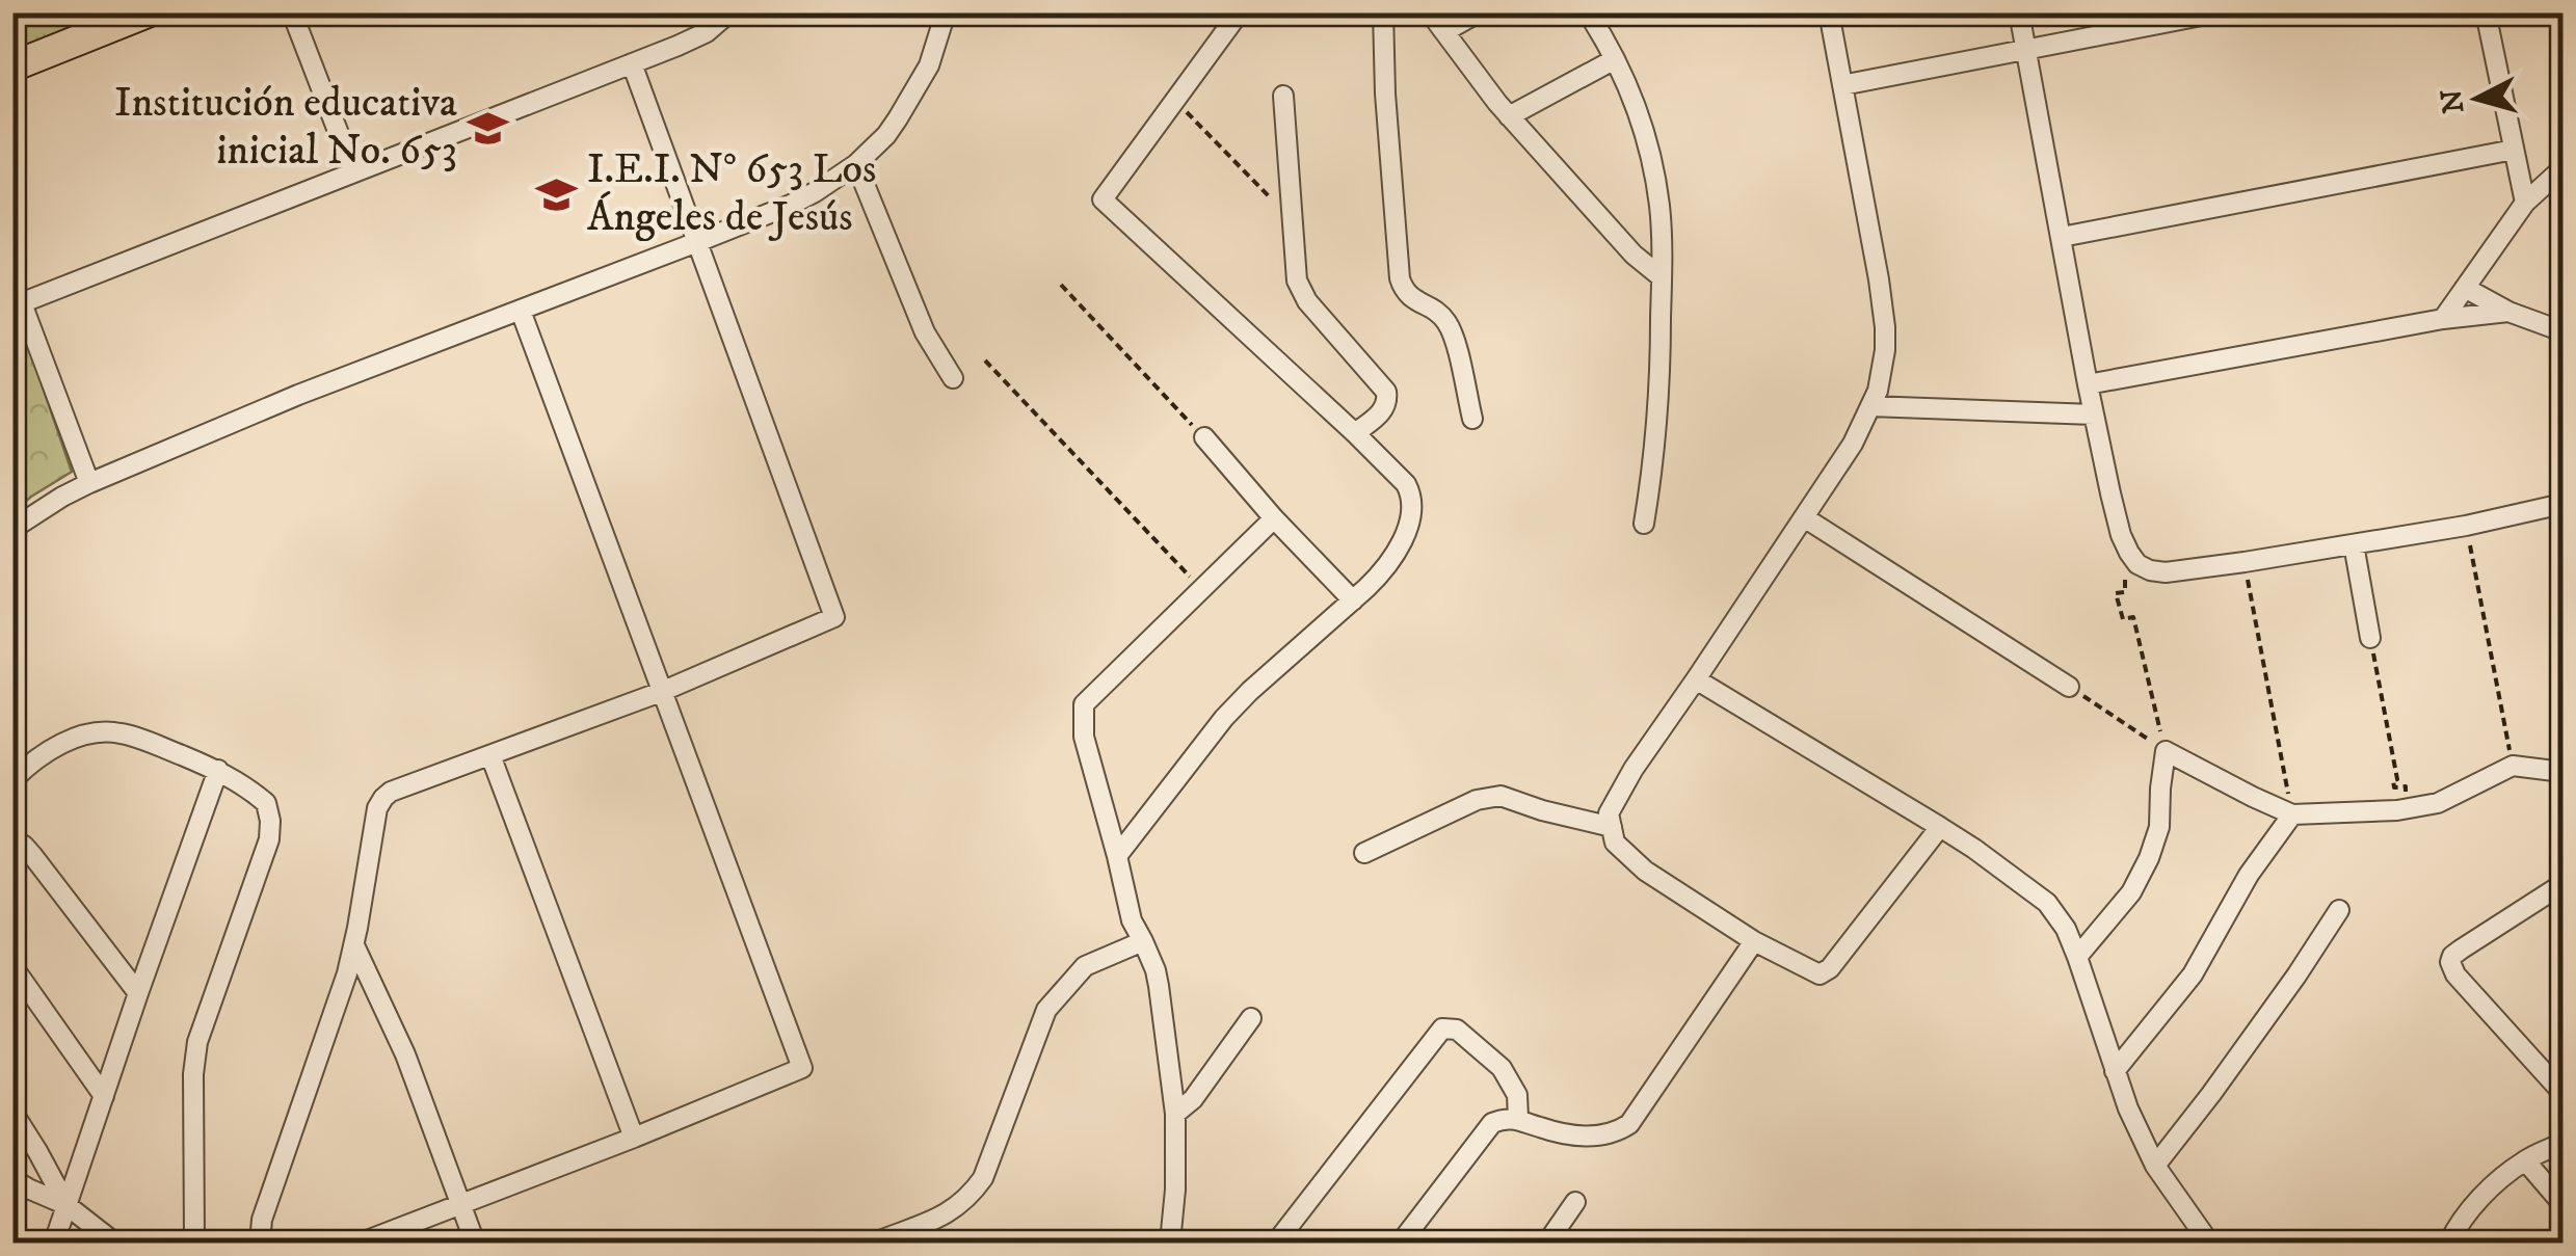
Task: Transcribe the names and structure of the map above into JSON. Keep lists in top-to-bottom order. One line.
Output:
{"places":{"school or university":["Institución educativa inicial No. 653","I.E.I. N° 653 Los Ángeles de Jesús"]},"north":"left"}
